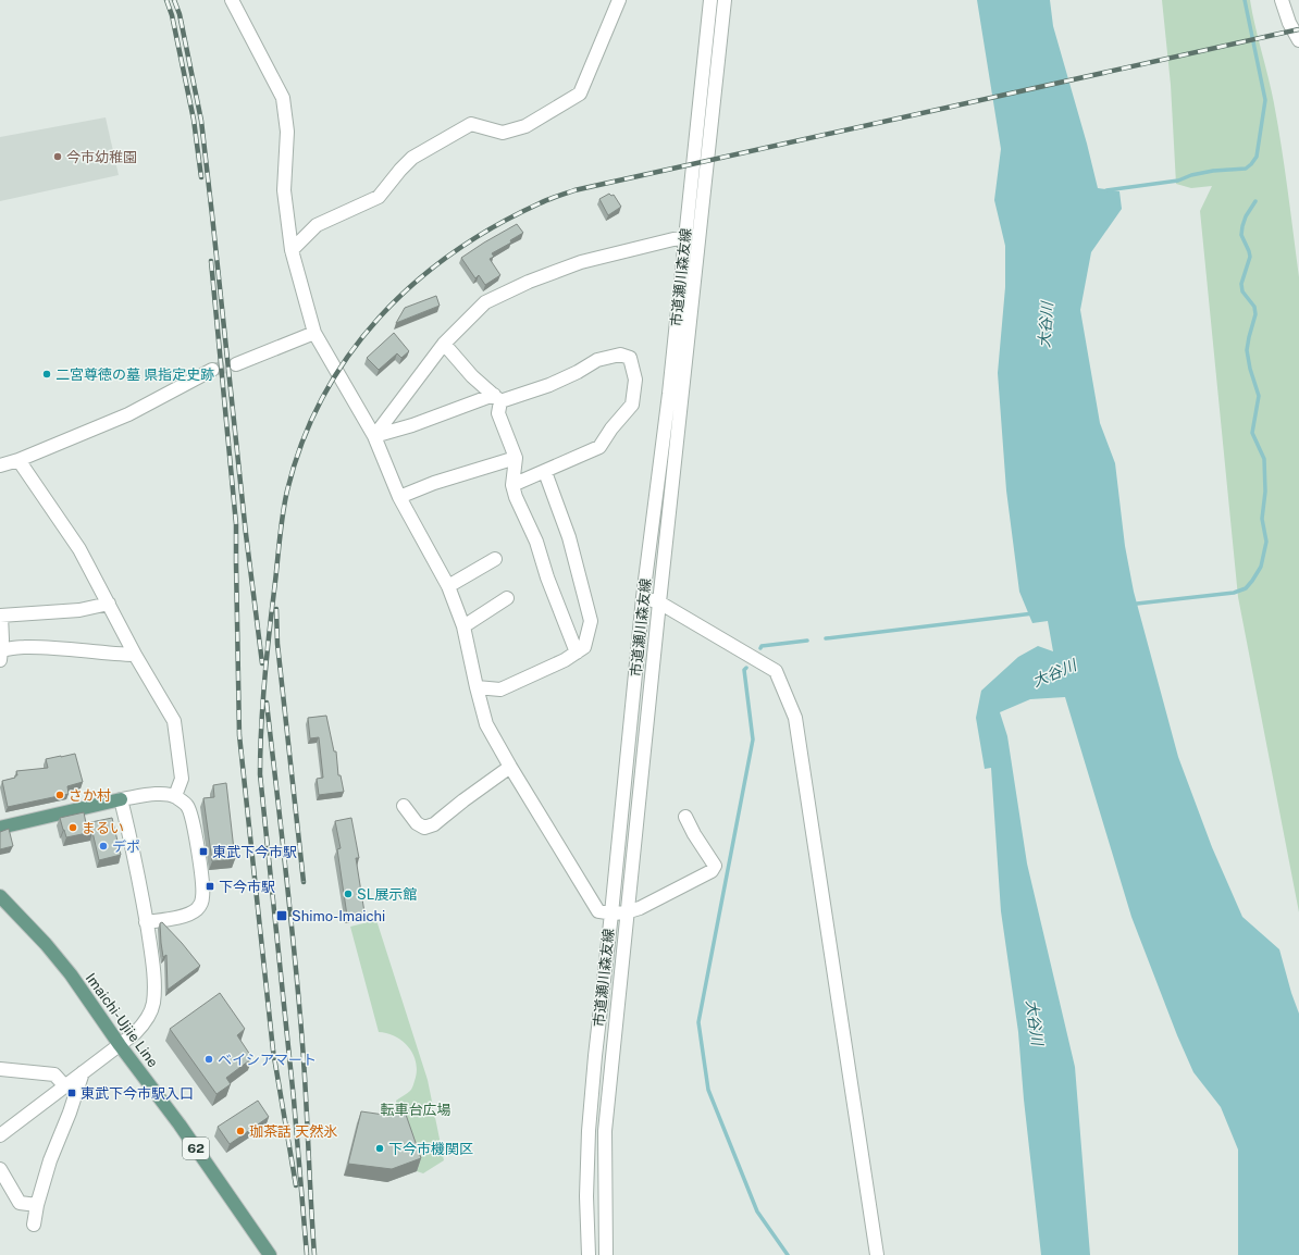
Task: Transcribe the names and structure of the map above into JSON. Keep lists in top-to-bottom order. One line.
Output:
{"streets":{"main road":["Imaichi-Ujiie Line","62"],"street":["市道瀬川森友線"]},"water":["大谷川"],"parks":["転車台広場"],"places":{"other":["今市幼稚園","二宮尊徳の墓 県指定史跡","さか村","まるい","デポ","SL展示館","ベイシアマート","珈茶話 天然氷","下今市機関区"],"transit":["東武下今市駅","下今市駅","Shimo-Imaichi","東武下今市駅入口"]}}
